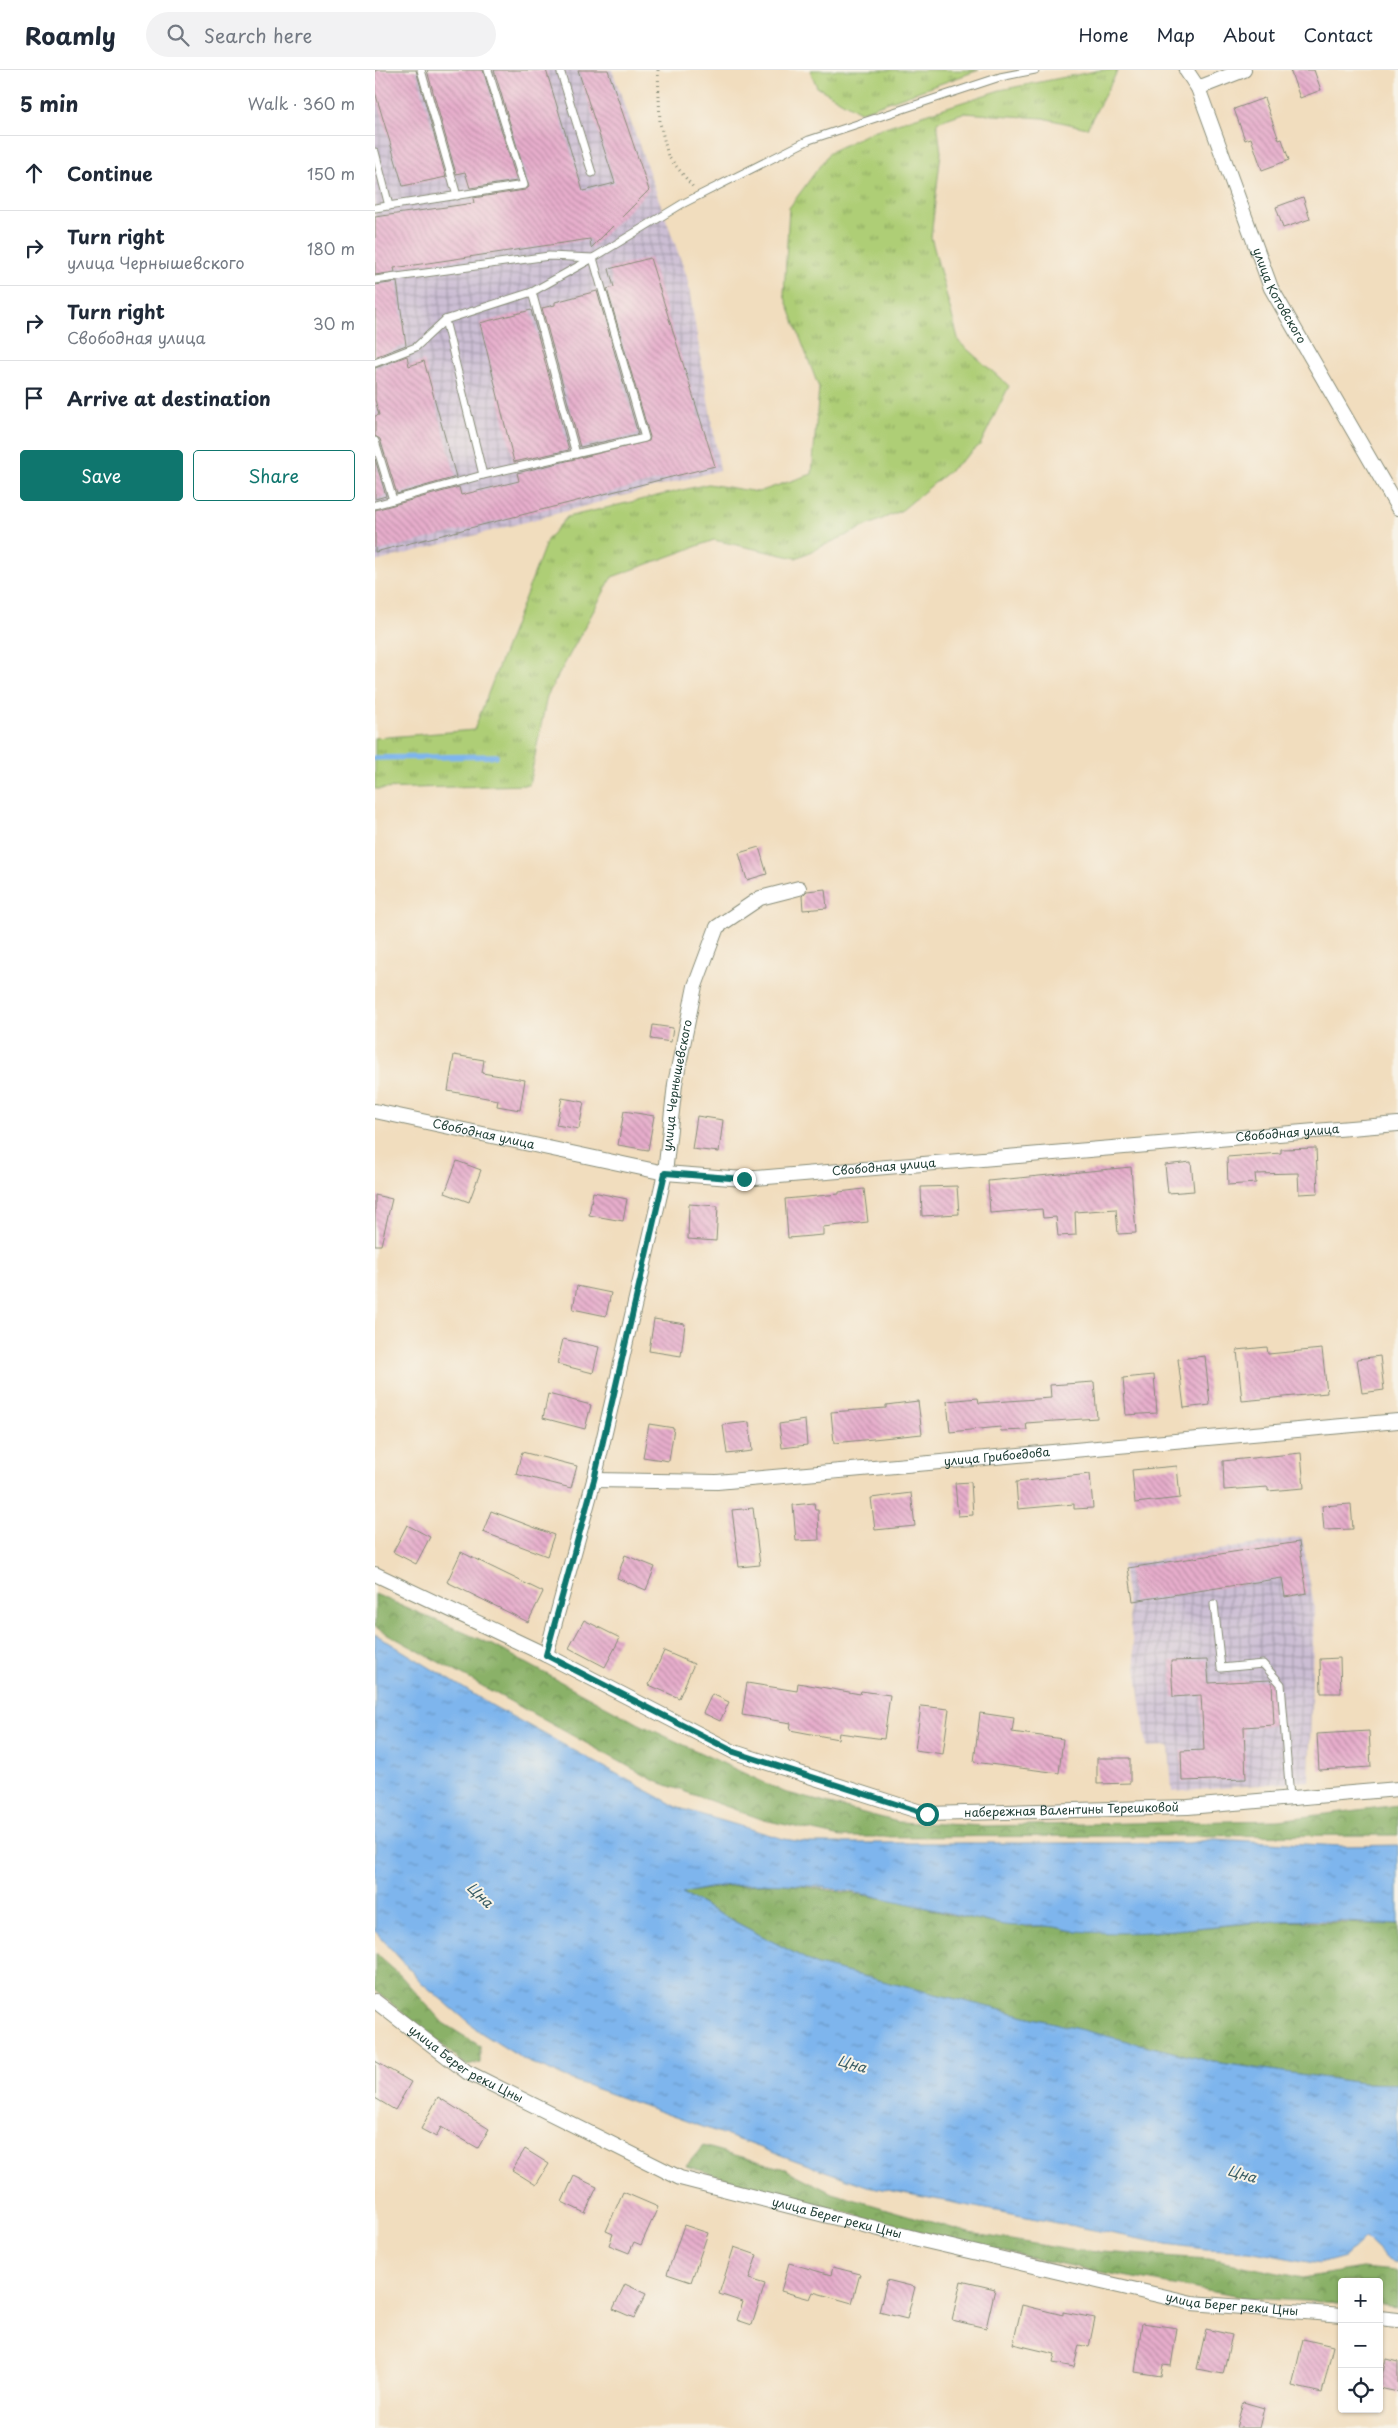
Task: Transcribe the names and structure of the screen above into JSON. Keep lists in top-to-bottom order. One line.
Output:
{"streets":{"street":["улица Котовского","улица Чернышевского","Свободная улица","улица Грибоедова","набережная Валентины Терешковой","улица Берег реки Цны"]},"crossings":[["улица Чернышевского","Свободная улица"],["улица Чернышевского","улица Грибоедова"],["улица Чернышевского","набережная Валентины Терешковой"]],"water":["Цна"],"page":{"header":"Roamly","search":"Search here","nav":["Home","Map","About","Contact"],"heading":["5 min","Walk · 360 m"],"list":[["Continue","150 m"],["Turn right","улица Чернышевского","180 m"],["Turn right","Свободная улица","30 m"],"Arrive at destination"],"buttons":["Save","Share"],"map_buttons":["+","−"]}}
